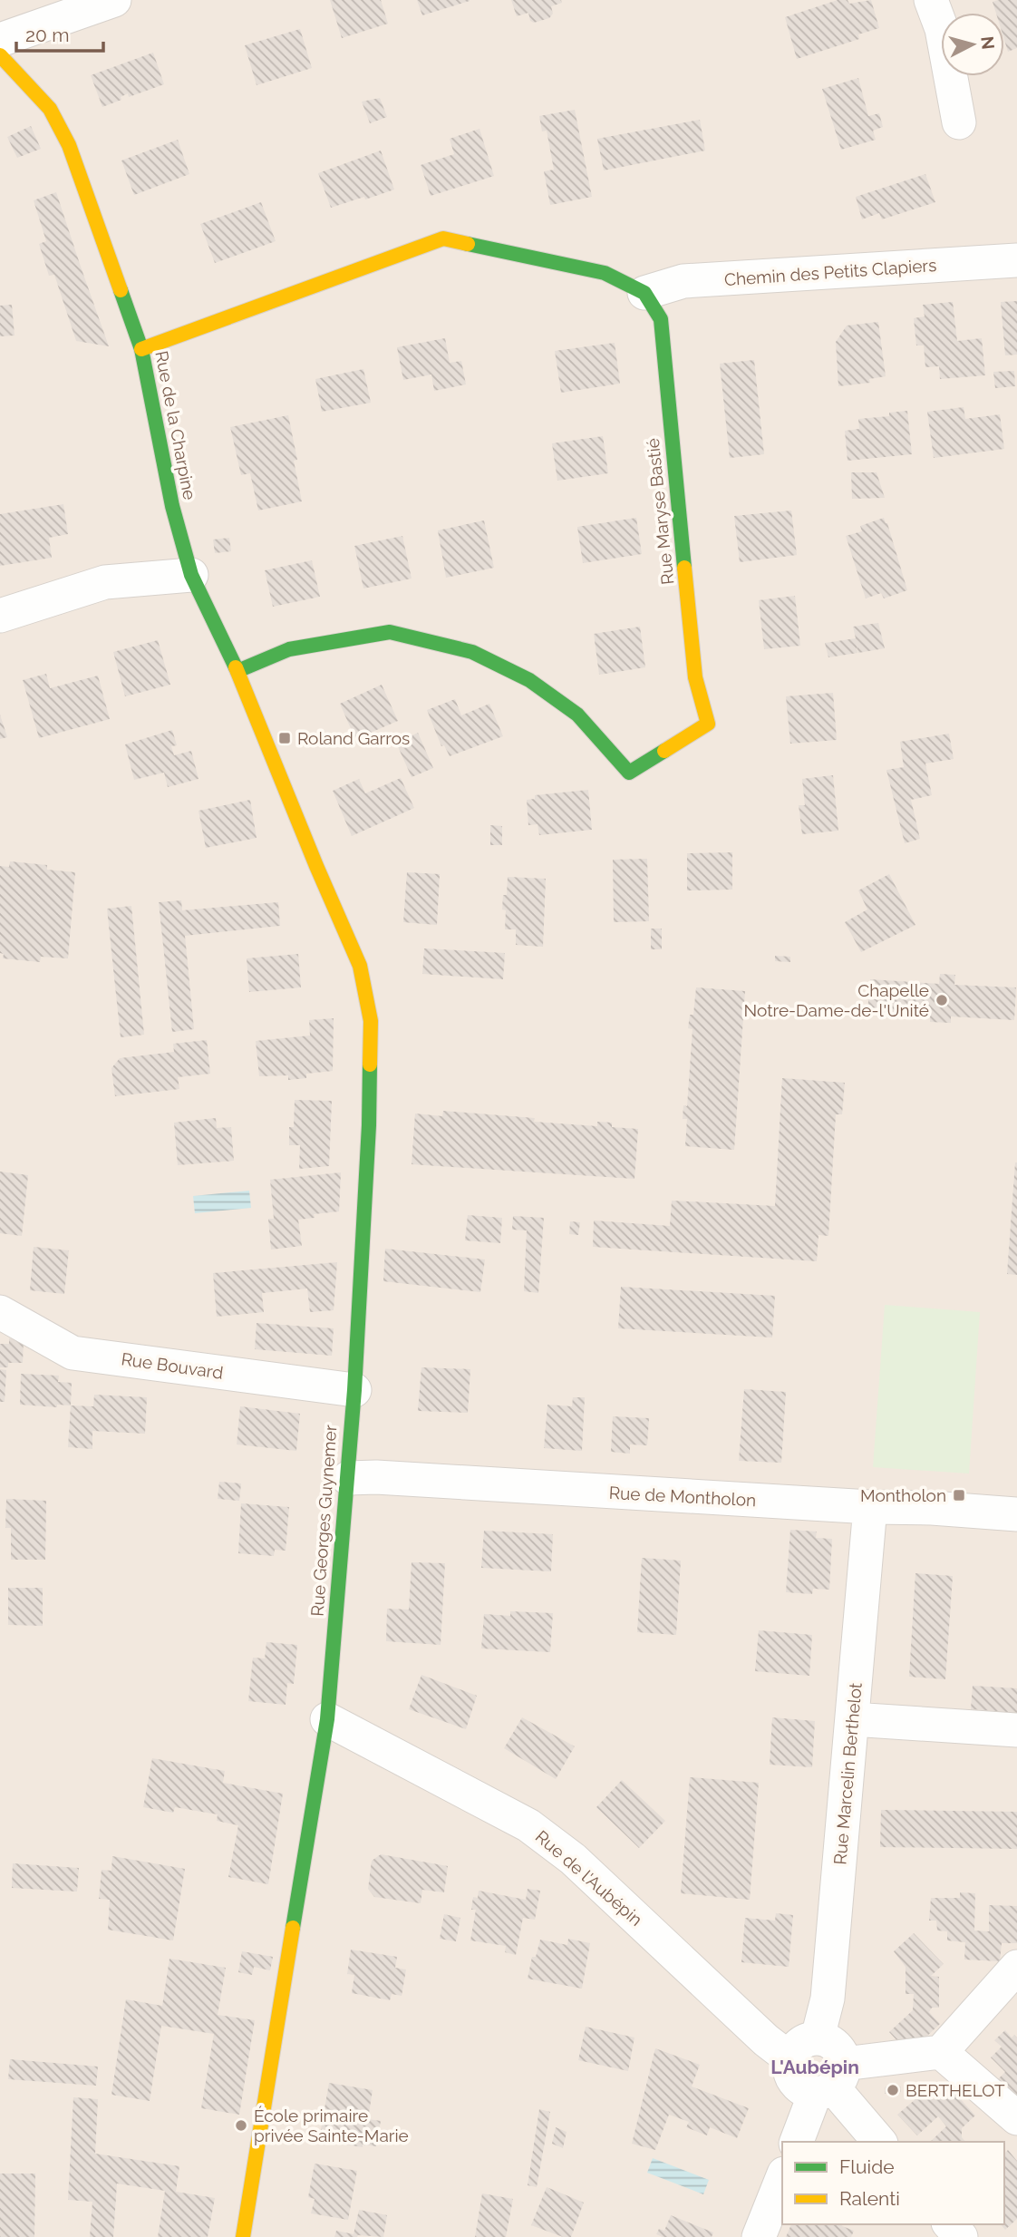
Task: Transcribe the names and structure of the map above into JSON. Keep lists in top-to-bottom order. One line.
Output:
{"streets":{"street":["Chemin des Petits Clapiers","Rue de la Charpine","Rue Maryse Bastié","Rue Bouvard","Rue de Montholon","Rue Georges Guynemer","Rue Marcelin Berthelot","Rue de l'Aubépin"]},"crossings":[["Chemin des Petits Clapiers","Rue Maryse Bastié"],["Rue de la Charpine","Rue Maryse Bastié"],["Rue de la Charpine","Rue Georges Guynemer"],["Rue Bouvard","Rue Georges Guynemer"],["Rue de Montholon","Rue Georges Guynemer"],["Rue de Montholon","Rue Marcelin Berthelot"],["Rue Georges Guynemer","Rue de l'Aubépin"],["Rue Marcelin Berthelot","Rue de l'Aubépin"]],"districts":["L'Aubépin"],"places":{"transit":["Roland Garros","Montholon"],"other":["Chapelle Notre-Dame-de-l'Unité","BERTHELOT","École primaire privée Sainte-Marie"]},"legend":["Fluide","Ralenti"],"scale_bar":"20 m","north":"right"}
